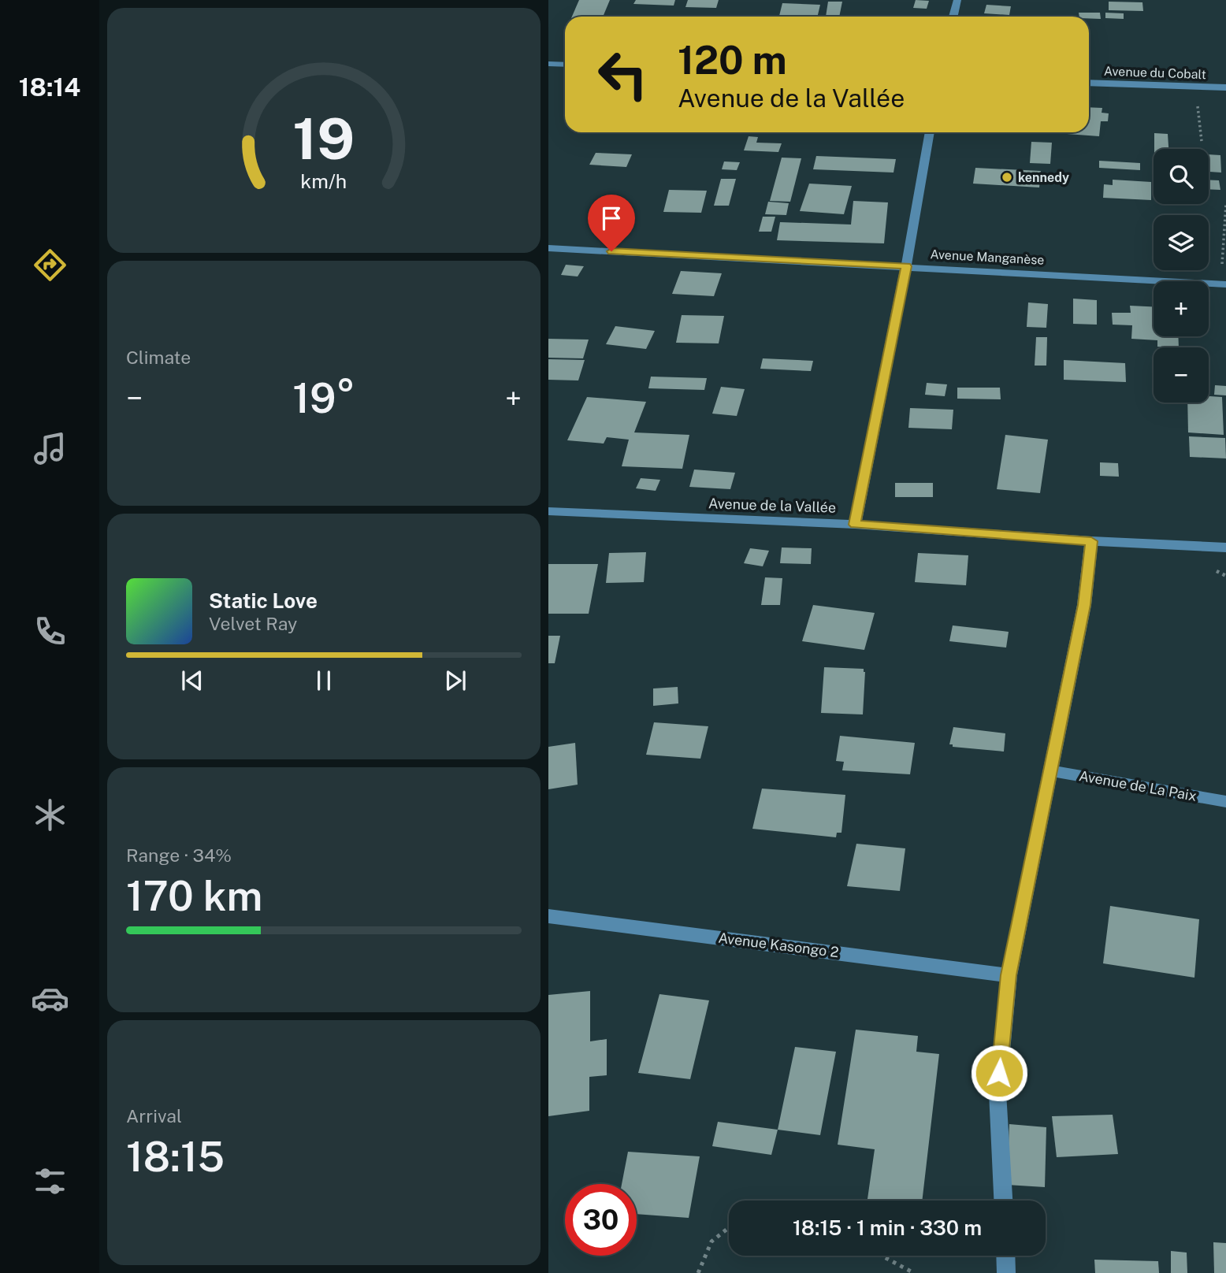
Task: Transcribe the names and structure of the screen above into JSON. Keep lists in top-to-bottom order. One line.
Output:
{"streets":{"street":["Avenue du Cobalt","Avenue Manganèse","Avenue de la Vallée","Avenue de La Paix","Avenue Kasongo 2"]},"places":["kennedy"],"page":{"tabs":"18:14","turn":["120 m","Avenue de la Vallée"],"map_buttons":["+","−"],"tile":["Climate",["Range · 34%","170 km"],["Arrival","18:15"]],"heat":["−","19°","+"],"song":["Static Love","Velvet Ray"],"limit":"30","trip":"18:15 · 1 min · 330 m","gauge":["19","km/h"]}}
